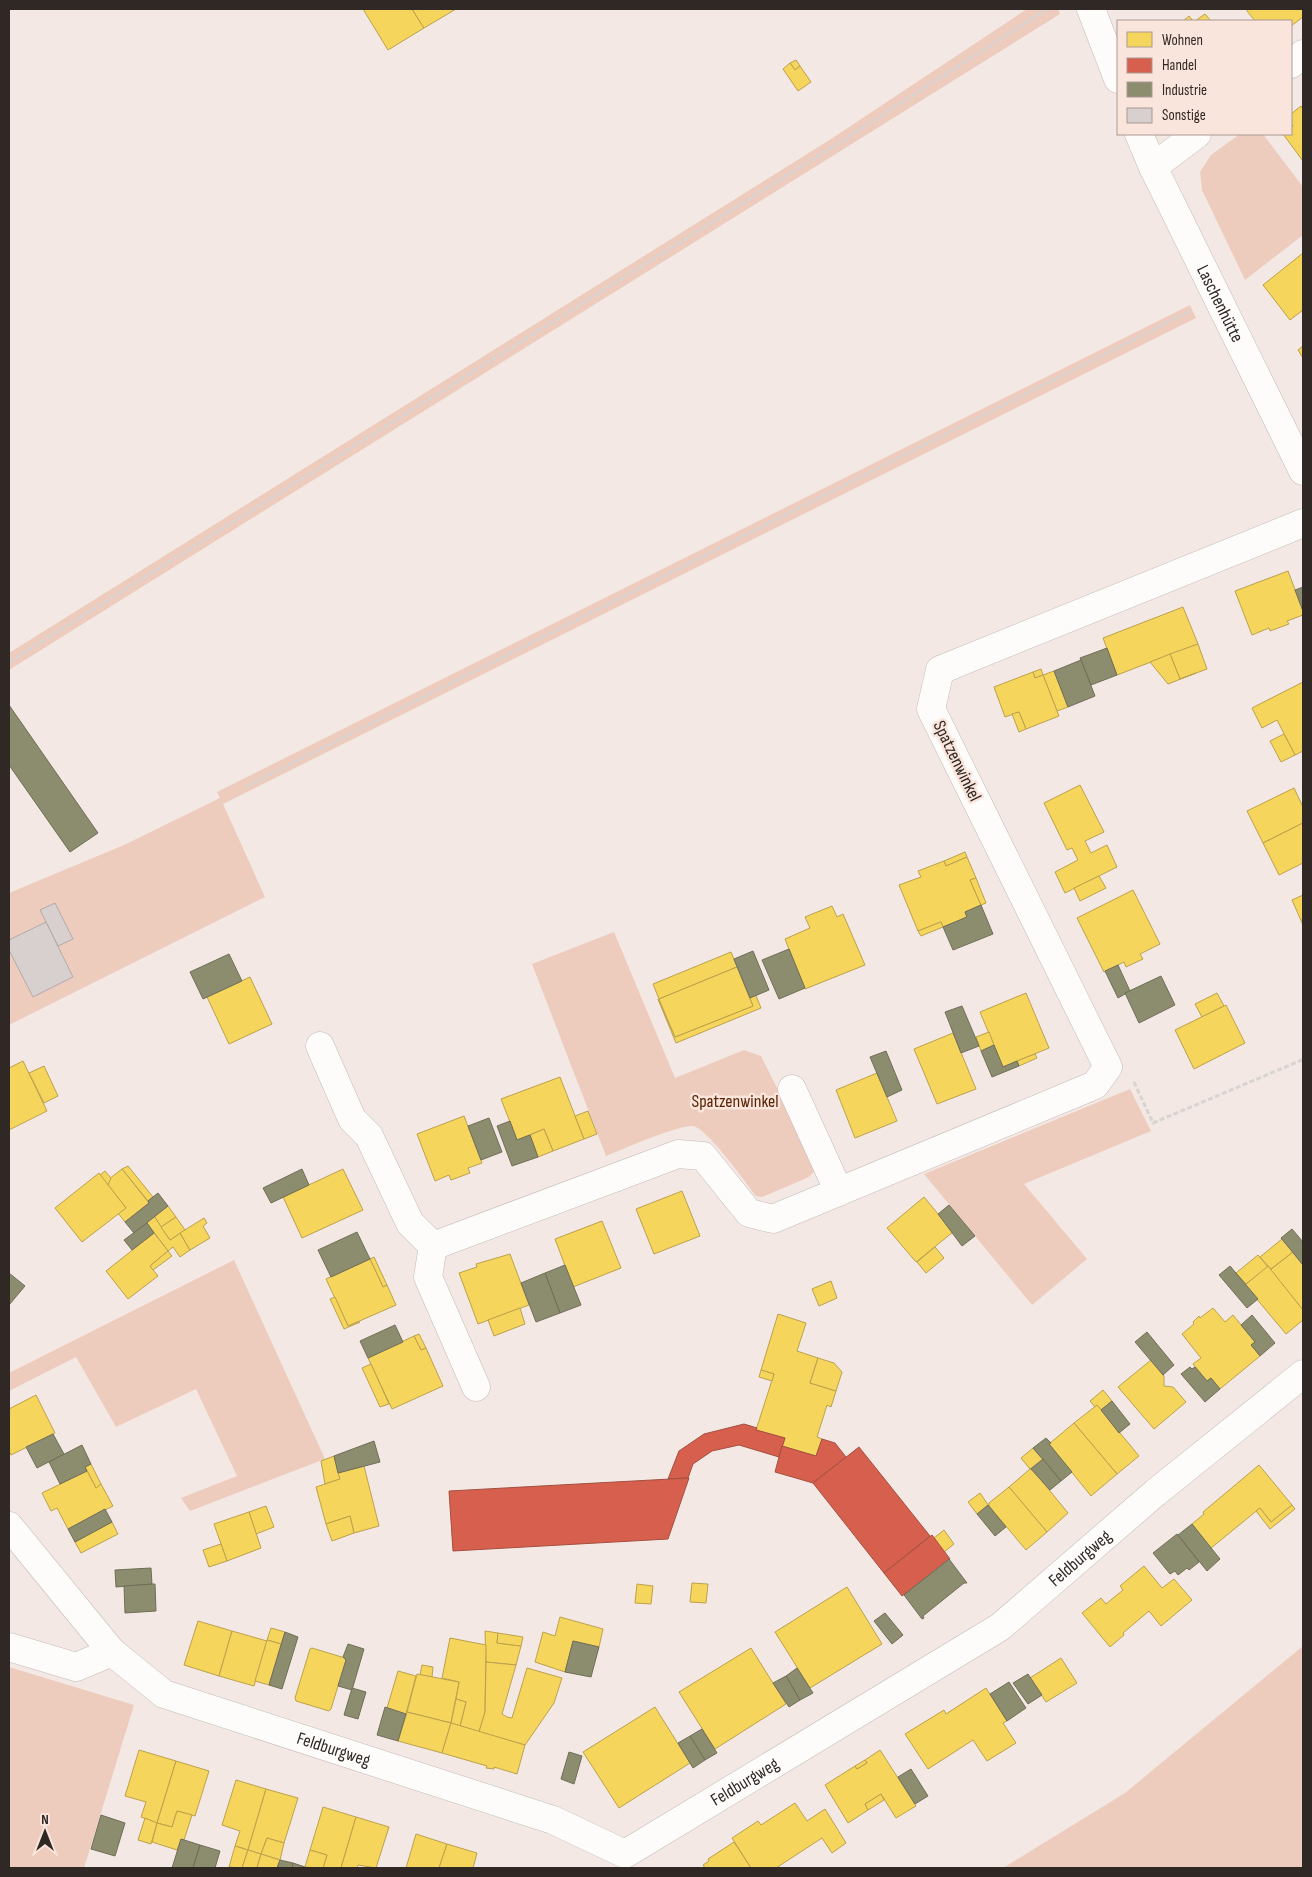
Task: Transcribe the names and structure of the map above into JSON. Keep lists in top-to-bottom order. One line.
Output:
{"streets":{"street":["Laschenhütte","Spatzenwinkel","Feldburgweg"]},"parks":["Spatzenwinkel"],"legend":["Wohnen","Handel","Industrie","Sonstige"],"north":"top"}
